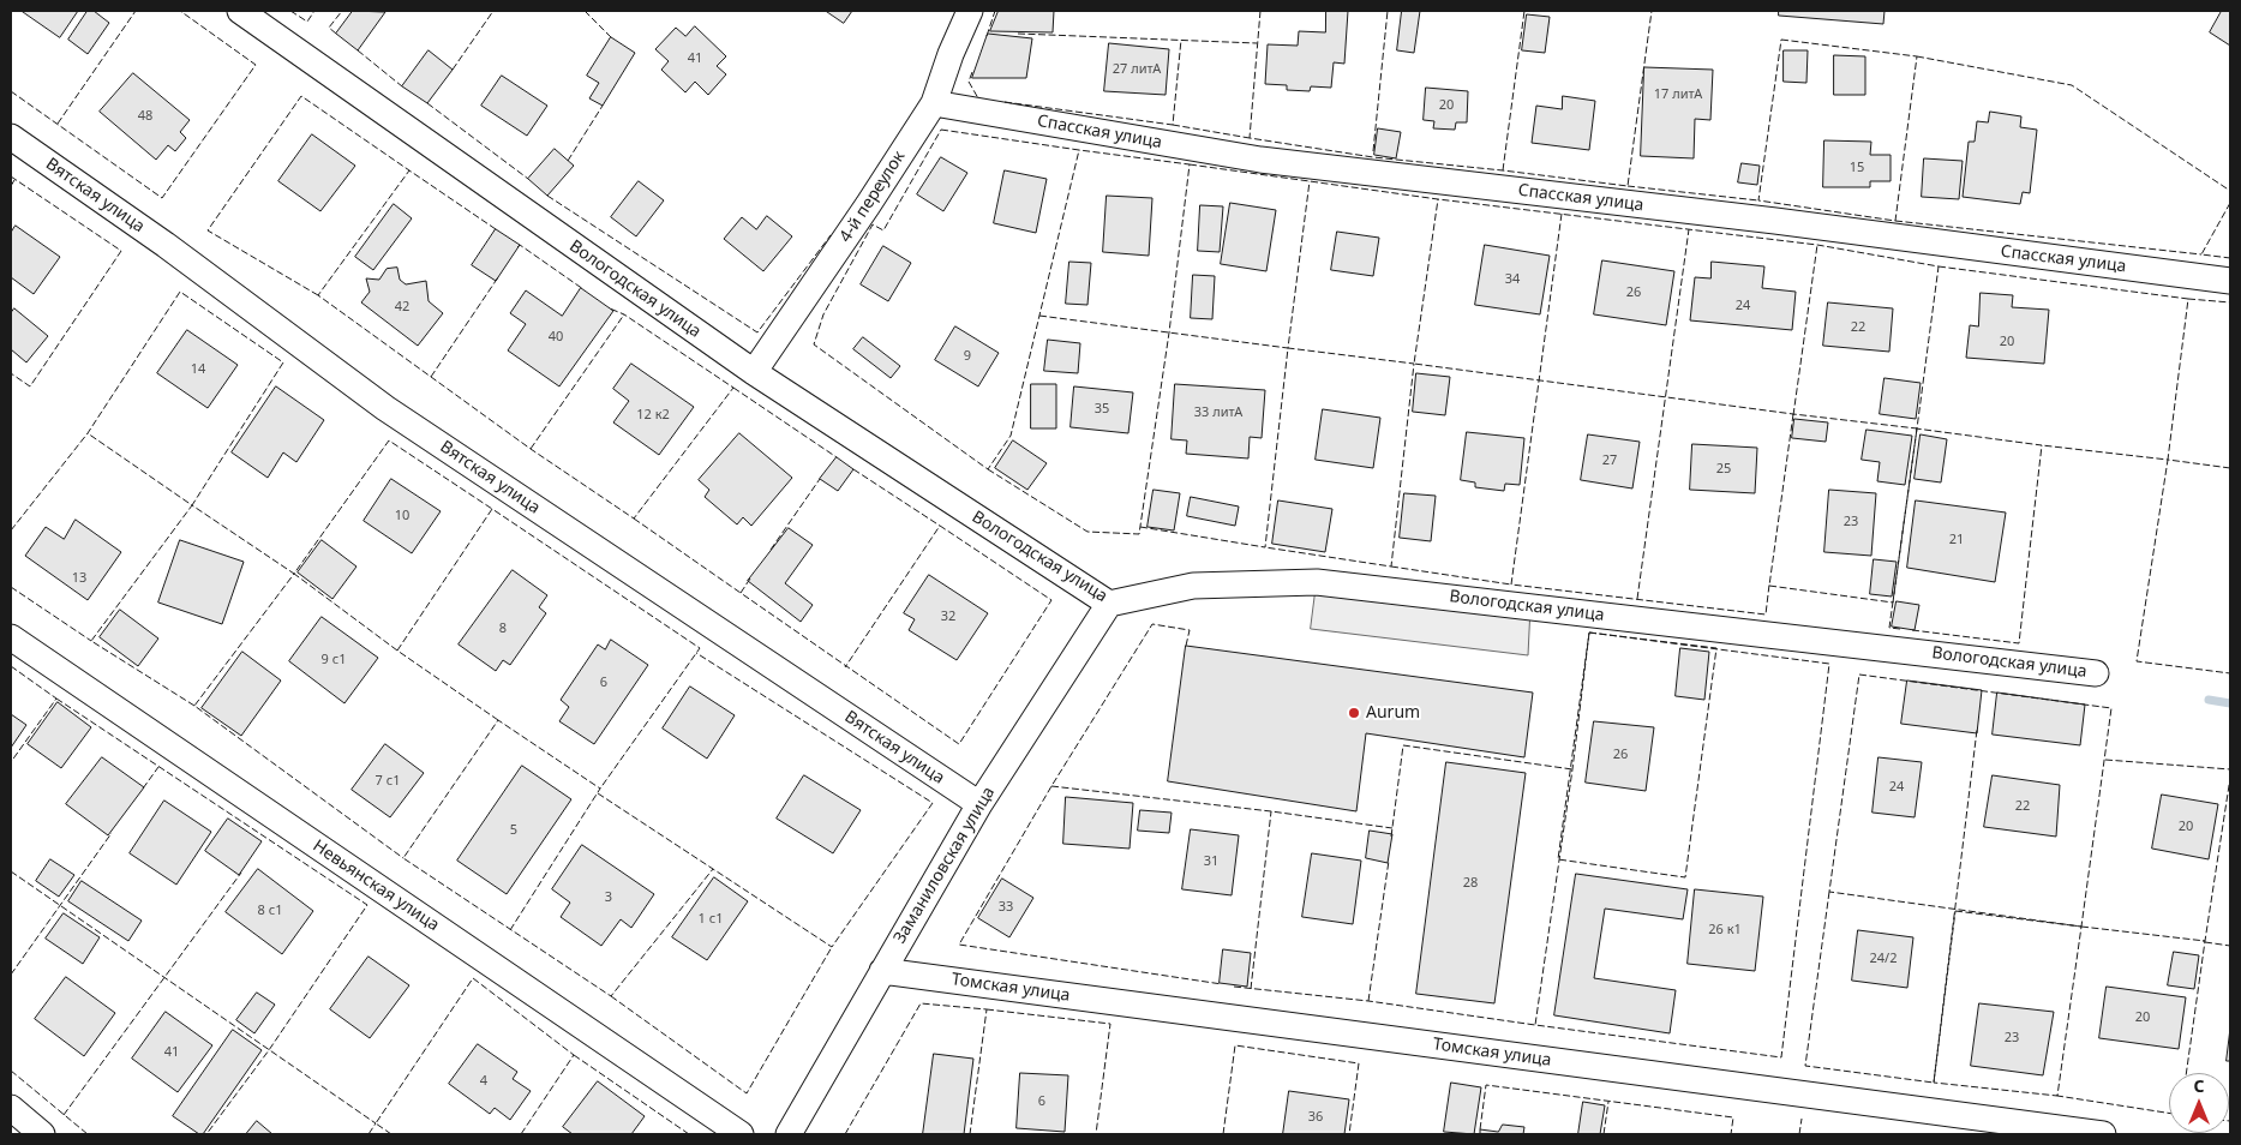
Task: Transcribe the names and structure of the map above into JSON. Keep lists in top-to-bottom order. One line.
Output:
{"streets":{"street":["Спасская улица","Вятская улица","4-й переулок","Вологодская улица","Заманиловская улица","Невьянская улица","Томская улица"]},"crossings":[["Спасская улица","4-й переулок"],["Вятская улица","Заманиловская улица"],["4-й переулок","Вологодская улица"],["Вологодская улица","Заманиловская улица"],["Заманиловская улица","Томская улица"]],"places":["Aurum"],"house_numbers":["41","27 литА","17 литА","20","48","15","34","26","24","42","22","40","20","9","14","35","33 литА","12 к2","27","25","10","23","21","13","32","8","9 с1","6","26","7 с1","24","22","20","5","31","28","3","33","8 с1","1 с1","26 к1","24/2","20","23","41","4","6","36"],"north":"top"}
